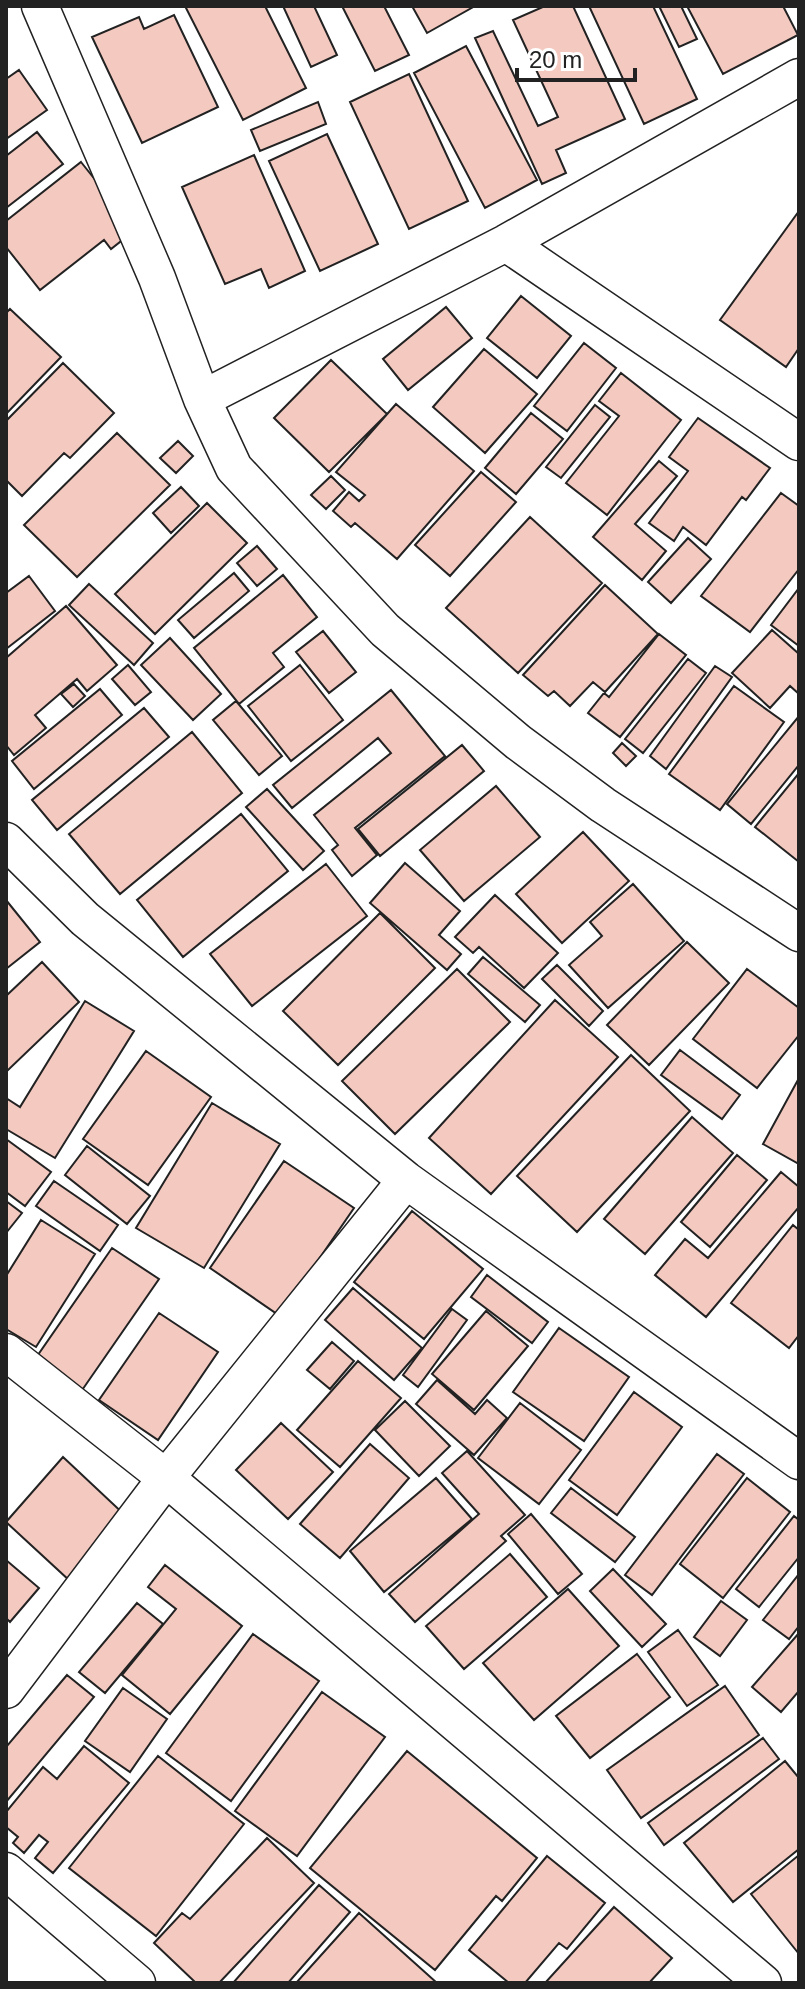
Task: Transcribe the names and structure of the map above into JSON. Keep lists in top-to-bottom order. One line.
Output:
{"scale_bar":"20 m"}
